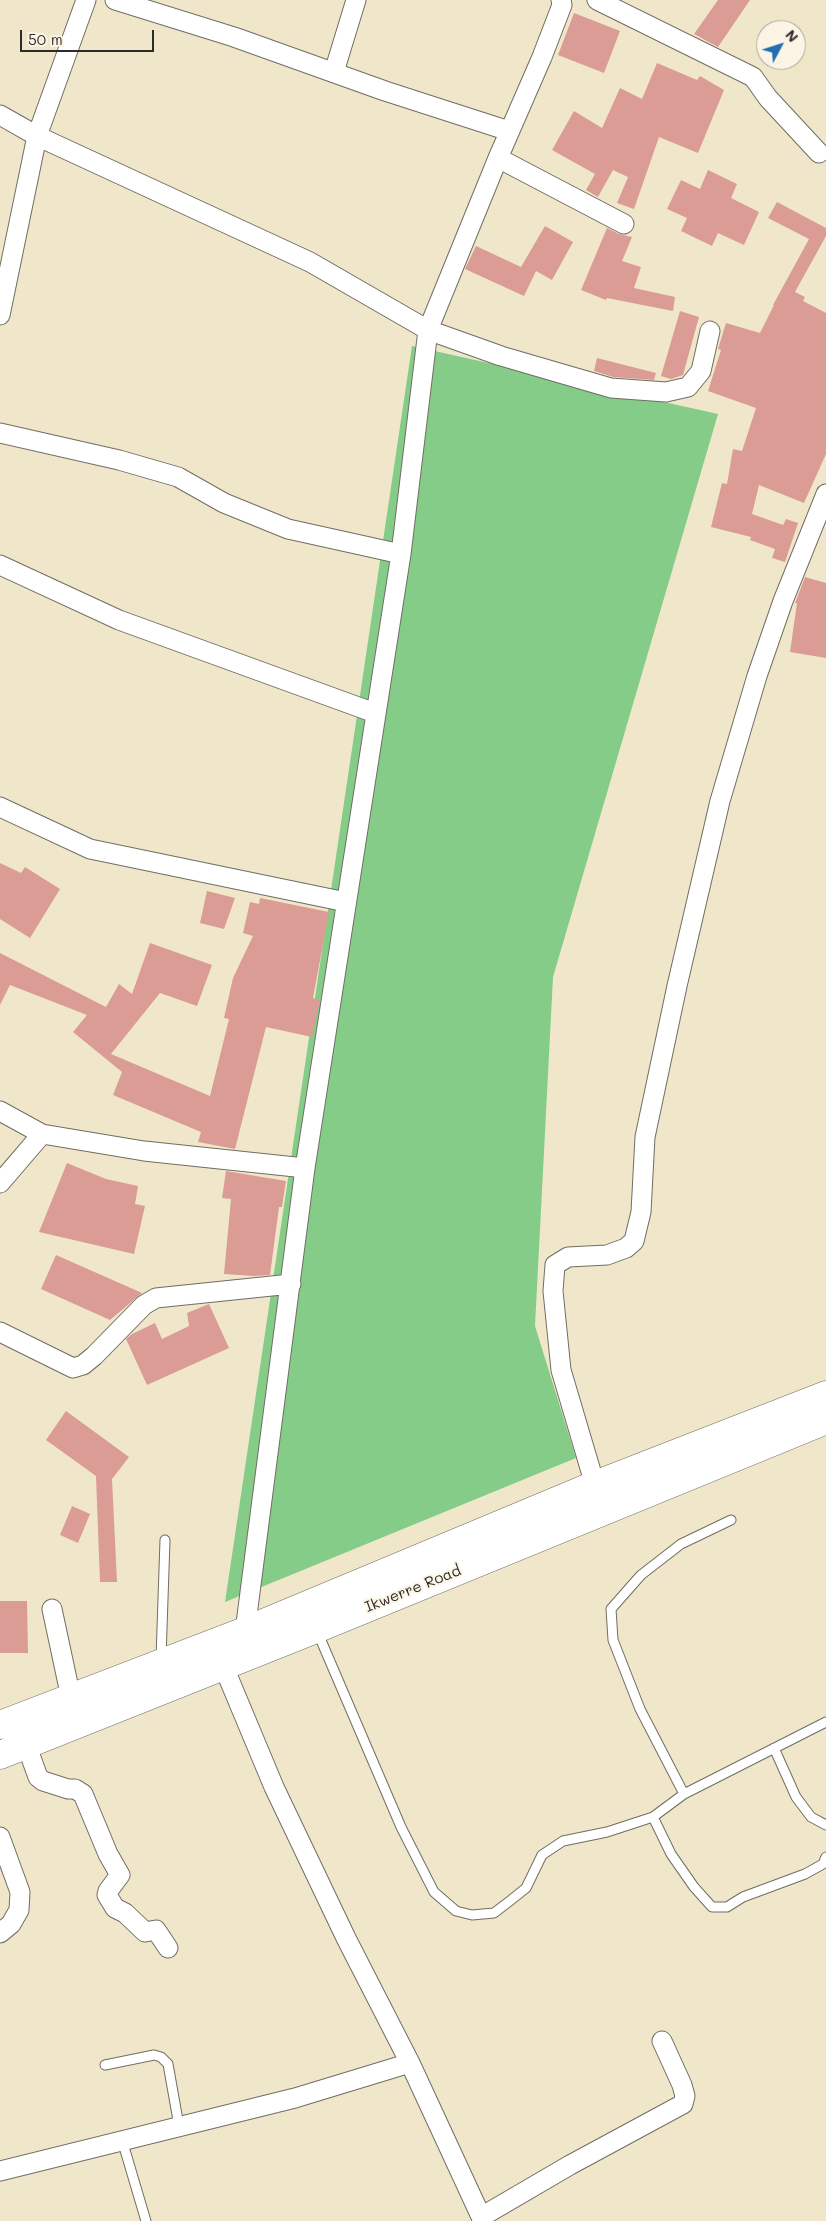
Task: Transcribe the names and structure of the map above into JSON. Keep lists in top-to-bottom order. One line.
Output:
{"streets":{"main road":["Ikwerre Road"]},"scale_bar":"50 m","north":"top right"}
